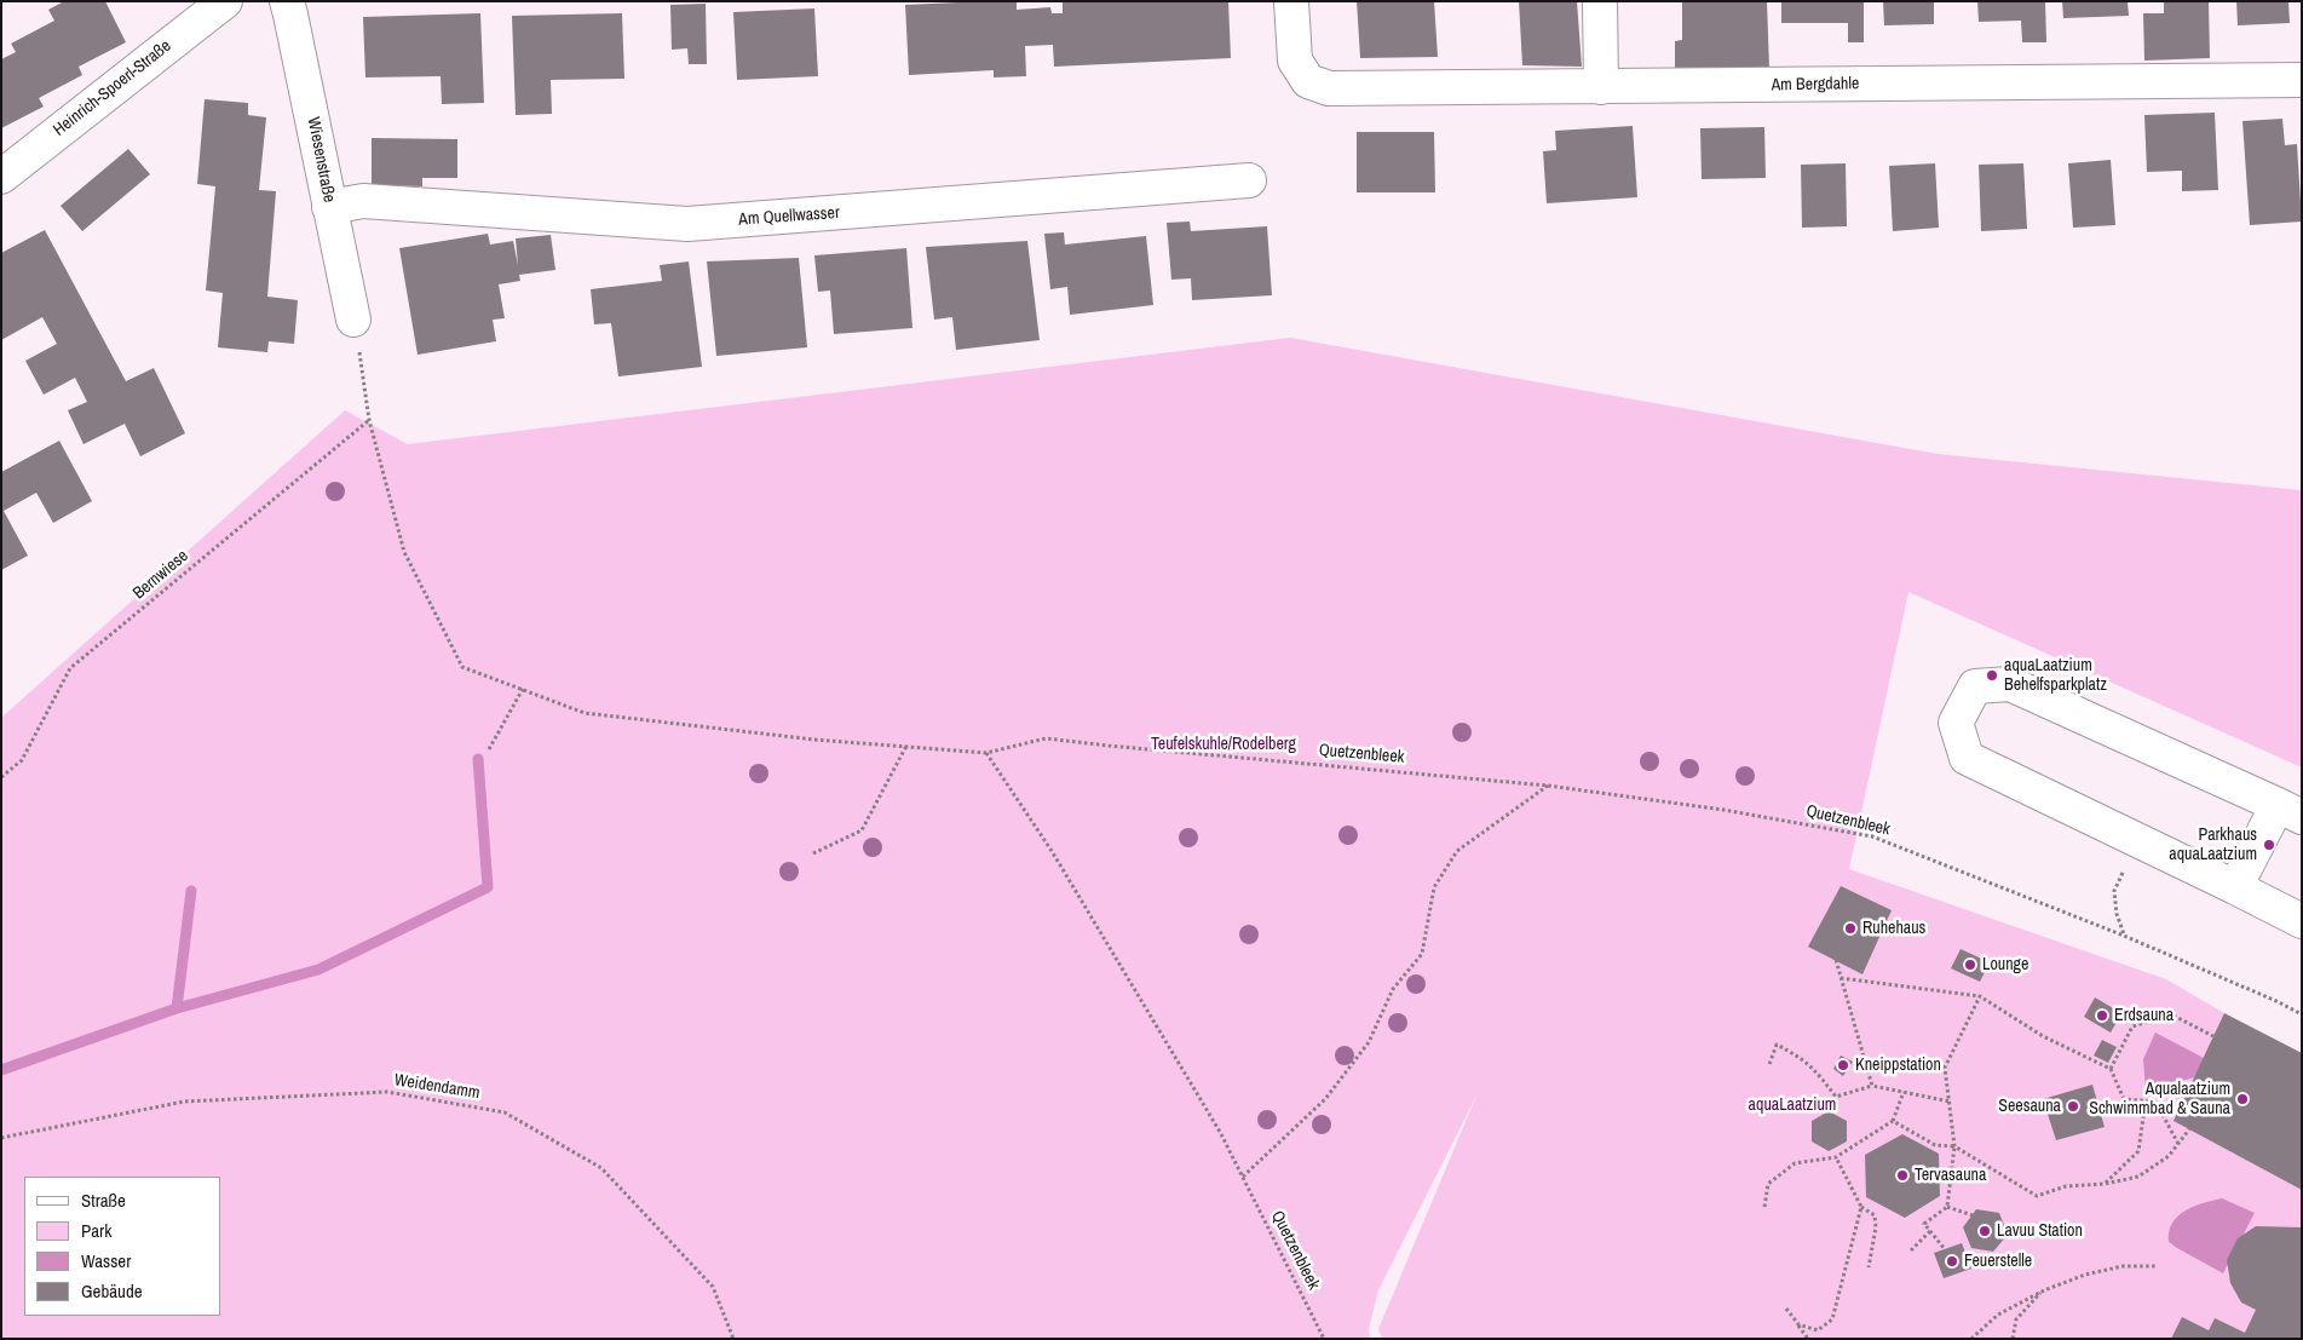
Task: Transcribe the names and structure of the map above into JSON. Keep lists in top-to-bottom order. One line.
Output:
{"streets":{"street":["Am Bergdahle","Heinrich-Spoerl-Straße","Wiesenstraße","Am Quellwasser"],"path":["Bernwiese","Quetzenbleek","Weidendamm"]},"crossings":[["Wiesenstraße","Am Quellwasser"]],"parks":["Teufelskuhle/Rodelberg","aquaLaatzium"],"places":["aquaLaatzium Behelfsparkplatz","Parkhaus aquaLaatzium","Ruhehaus","Lounge","Erdsauna","Kneippstation","Aqualaatzium Schwimmbad & Sauna","Seesauna","Tervasauna","Lavuu Station","Feuerstelle"],"legend":["Straße","Park","Wasser","Gebäude"]}
